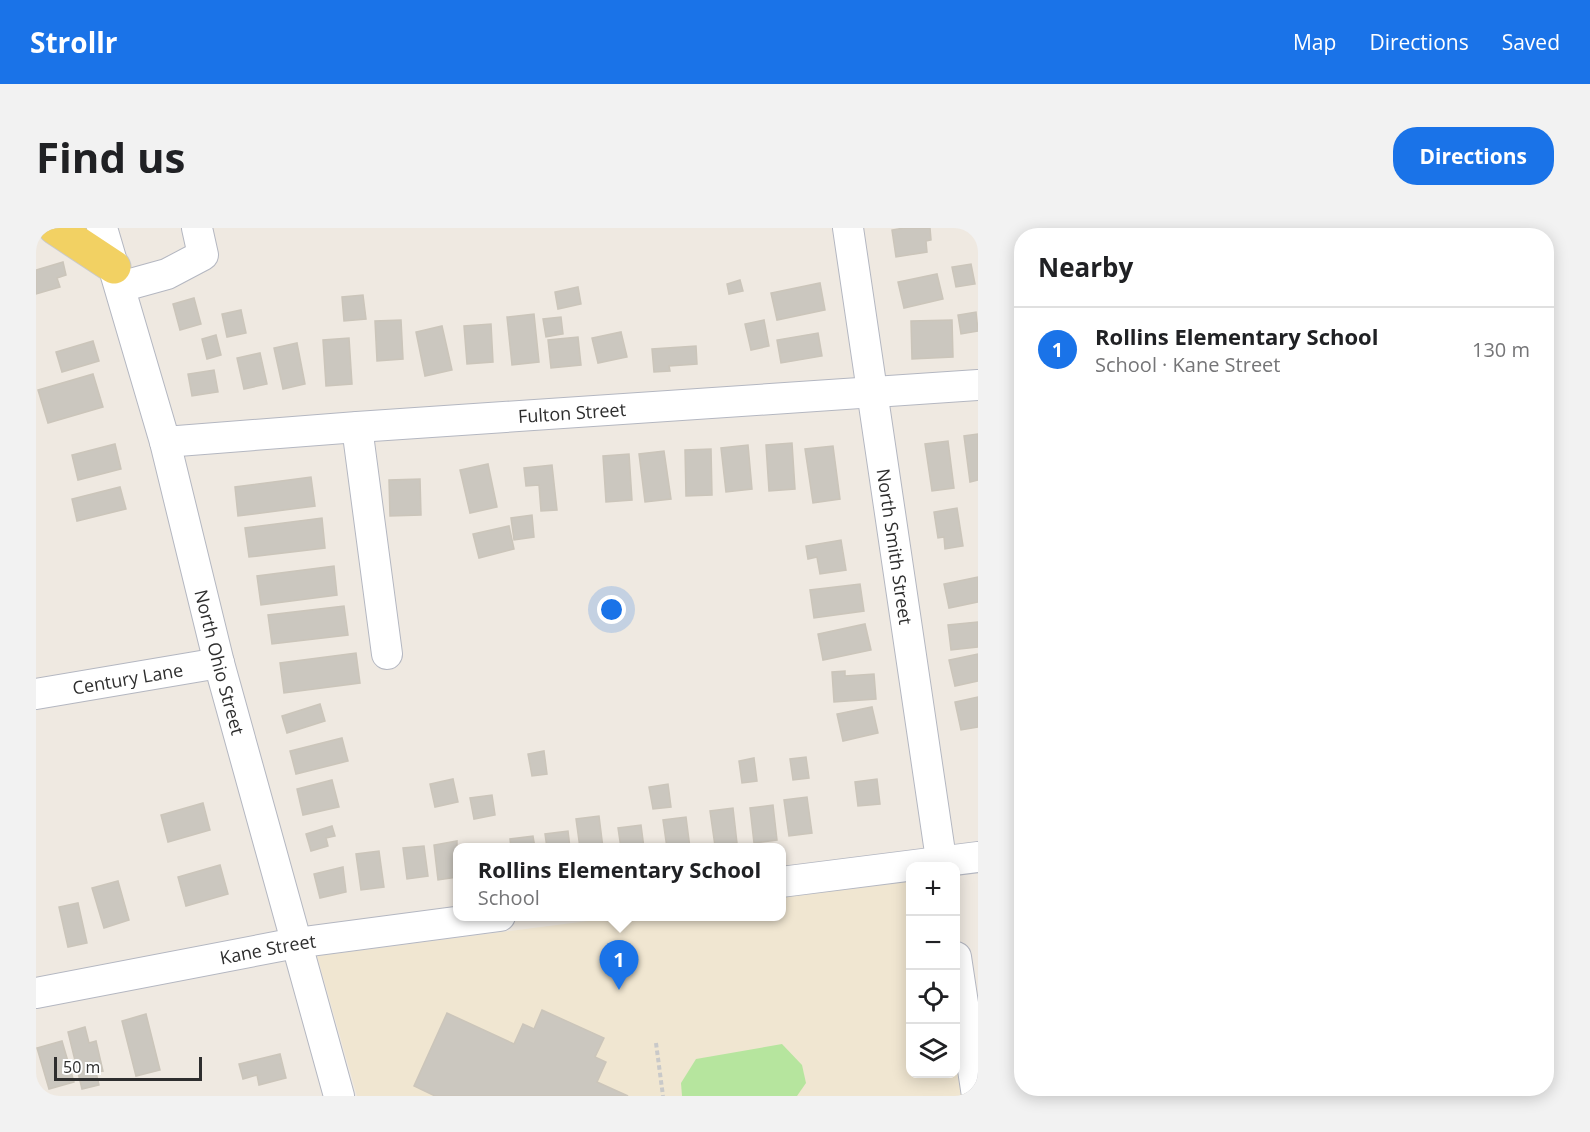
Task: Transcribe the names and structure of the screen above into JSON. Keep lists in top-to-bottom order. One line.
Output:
{"streets":{"street":["Fulton Street","North Smith Street","North Ohio Street","Century Lane","Kane Street"]},"crossings":[["Fulton Street","North Smith Street"],["Fulton Street","North Ohio Street"],["North Ohio Street","Century Lane"],["North Ohio Street","Kane Street"]],"scale_bar":"50 m","page":{"header":"Strollr","nav":["Map","Directions","Saved"],"buttons":"Directions","title":"Find us","heading":"Nearby","list":[{"mark":"1","name":"Rollins Elementary School","note":"School · Kane Street","value":"130 m"}],"popup":["Rollins Elementary School","School"],"map_buttons":["+","−"],"pins":"1","scale":"50 m"}}
